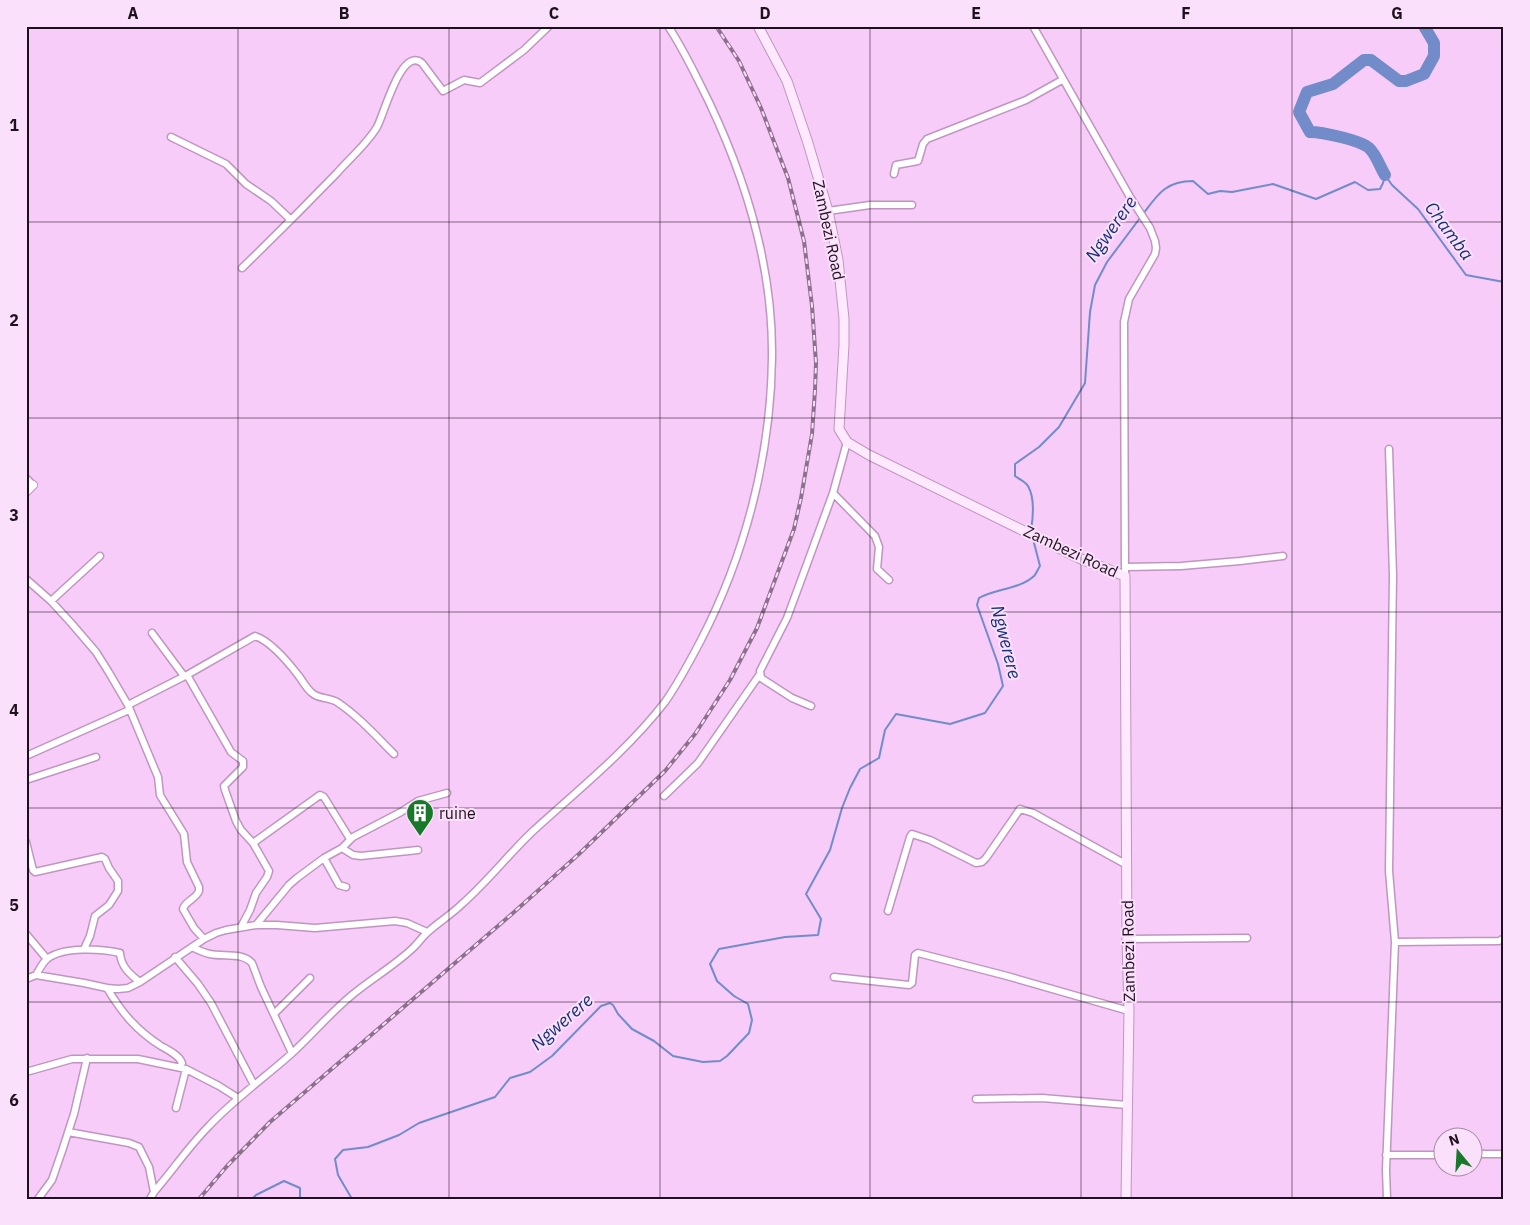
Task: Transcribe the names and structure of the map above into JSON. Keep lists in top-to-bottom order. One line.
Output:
{"streets":{"main road":["Zambezi Road"]},"water":["Ngwerere","Chamba"],"places":{"building":["ruine"]},"north":"top","grid":{"columns":["A","B","C","D","E","F","G"],"rows":["1","2","3","4","5","6"]}}
